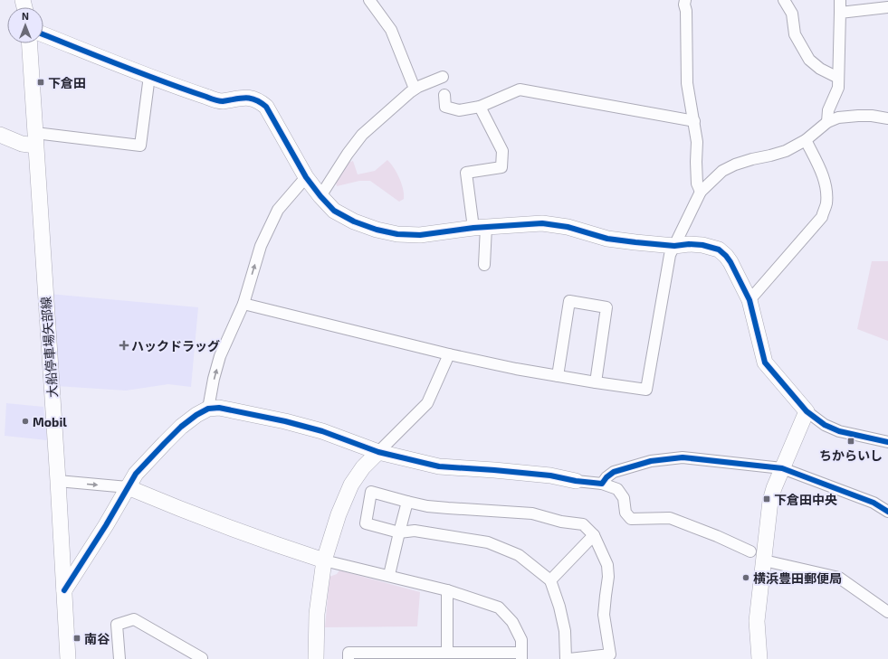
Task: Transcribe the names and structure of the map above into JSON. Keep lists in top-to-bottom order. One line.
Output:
{"streets":{"street":["大船停車場矢部線"]},"places":{"transit":["下倉田","ちからいし","下倉田中央","南谷"],"health":["ハックドラッグ"],"other":["Mobil","横浜豊田郵便局"]},"north":"top"}
